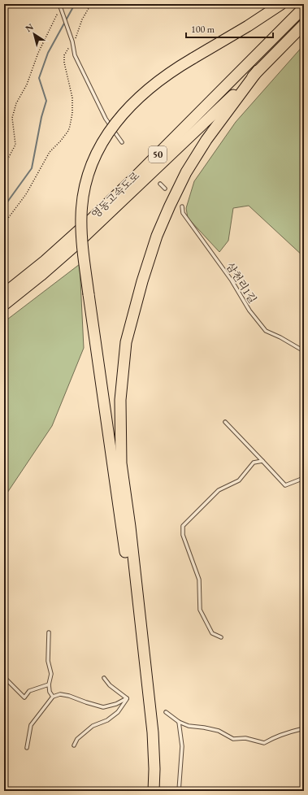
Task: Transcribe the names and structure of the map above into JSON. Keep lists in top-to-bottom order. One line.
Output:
{"streets":{"highway":["50","영동고속도로"],"lane":["삼천리1길"]},"scale_bar":"100 m","north":"top left"}
